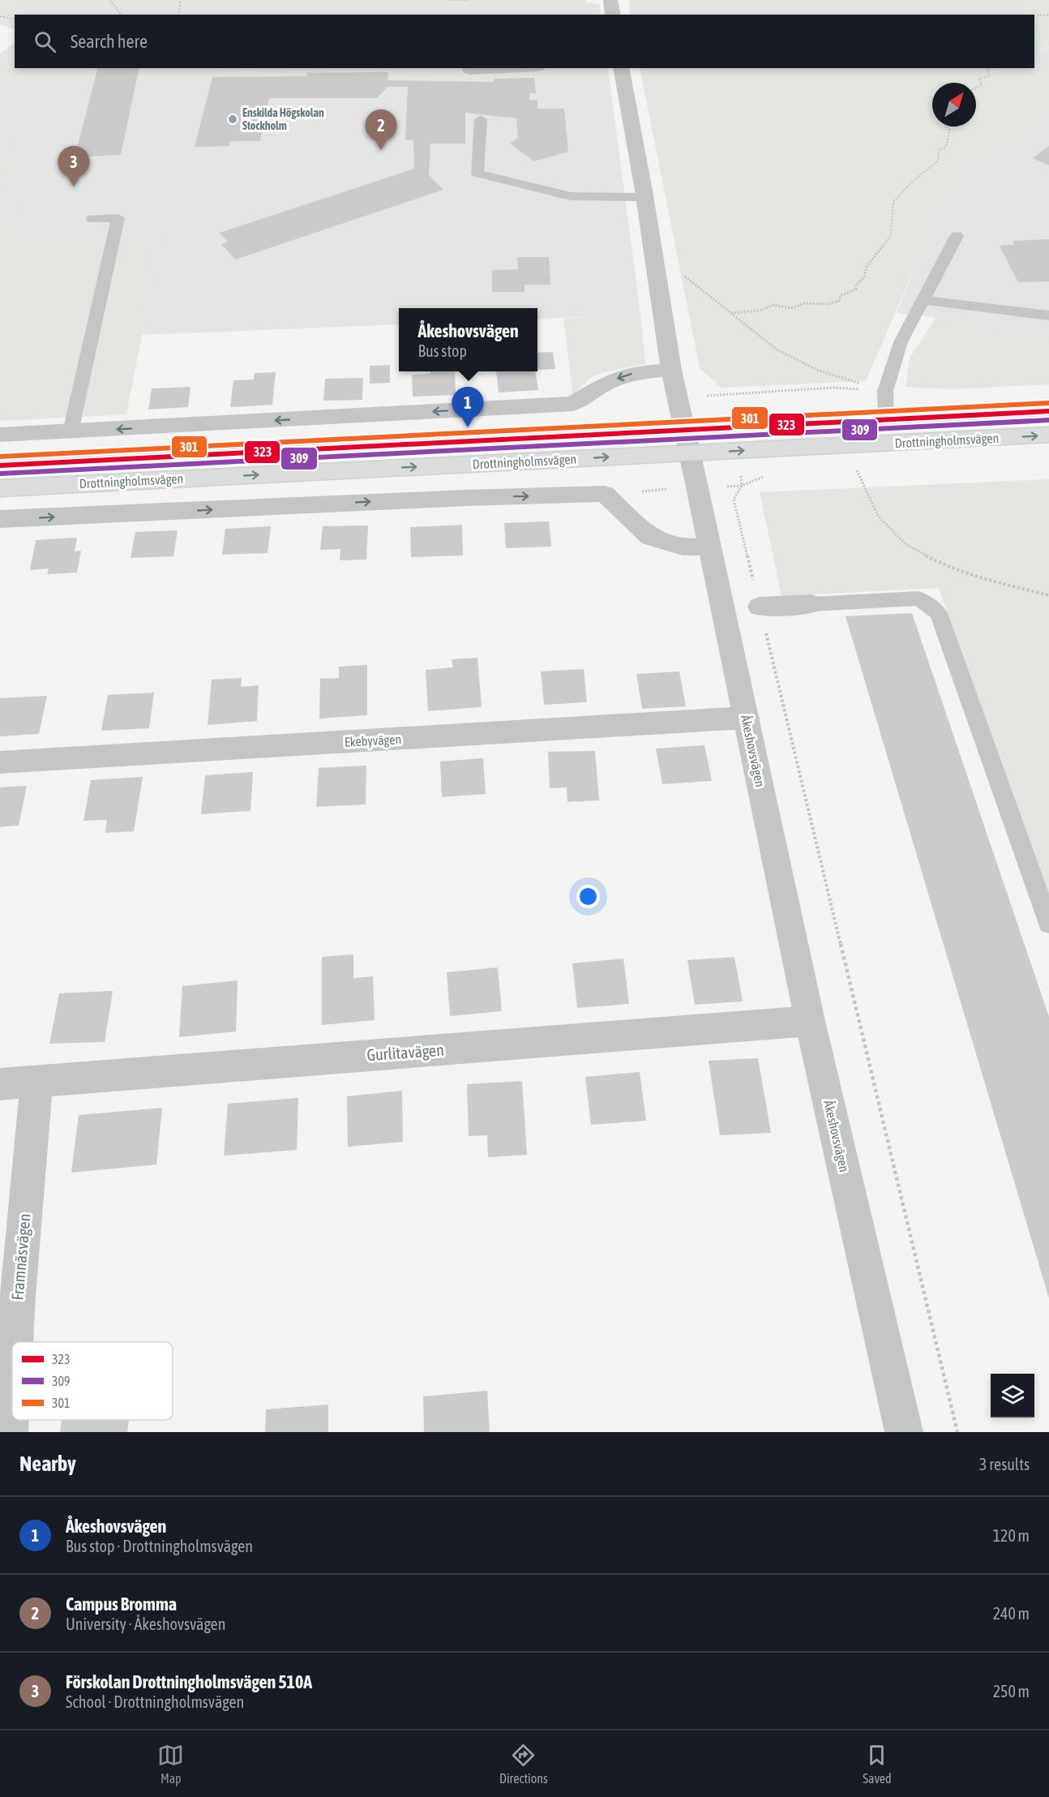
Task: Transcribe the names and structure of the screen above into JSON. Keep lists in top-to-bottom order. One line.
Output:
{"streets":{"main road":["Drottningholmsvägen"],"street":["Ekebyvägen","Åkeshovsvägen","Gurlitavägen","Framnäsvägen"]},"crossings":[["Drottningholmsvägen","Åkeshovsvägen"],["Ekebyvägen","Åkeshovsvägen"],["Åkeshovsvägen","Gurlitavägen"],["Gurlitavägen","Framnäsvägen"]],"places":["Enskilda Högskolan Stockholm"],"lines":["transit line 301","transit line 323","transit line 309"],"legend":["323","309","301"],"north":"top right","page":{"search":"Search here","pins":["2","3","1"],"popup":["Åkeshovsvägen","Bus stop"],"heading":["Nearby","3 results"],"list":[{"mark":"1","name":"Åkeshovsvägen","note":"Bus stop · Drottningholmsvägen","value":"120 m"},{"mark":"2","name":"Campus Bromma","note":"University · Åkeshovsvägen","value":"240 m"},{"mark":"3","name":"Förskolan Drottningholmsvägen 510A","note":"School · Drottningholmsvägen","value":"250 m"}],"nav":["Map","Directions","Saved"]}}
